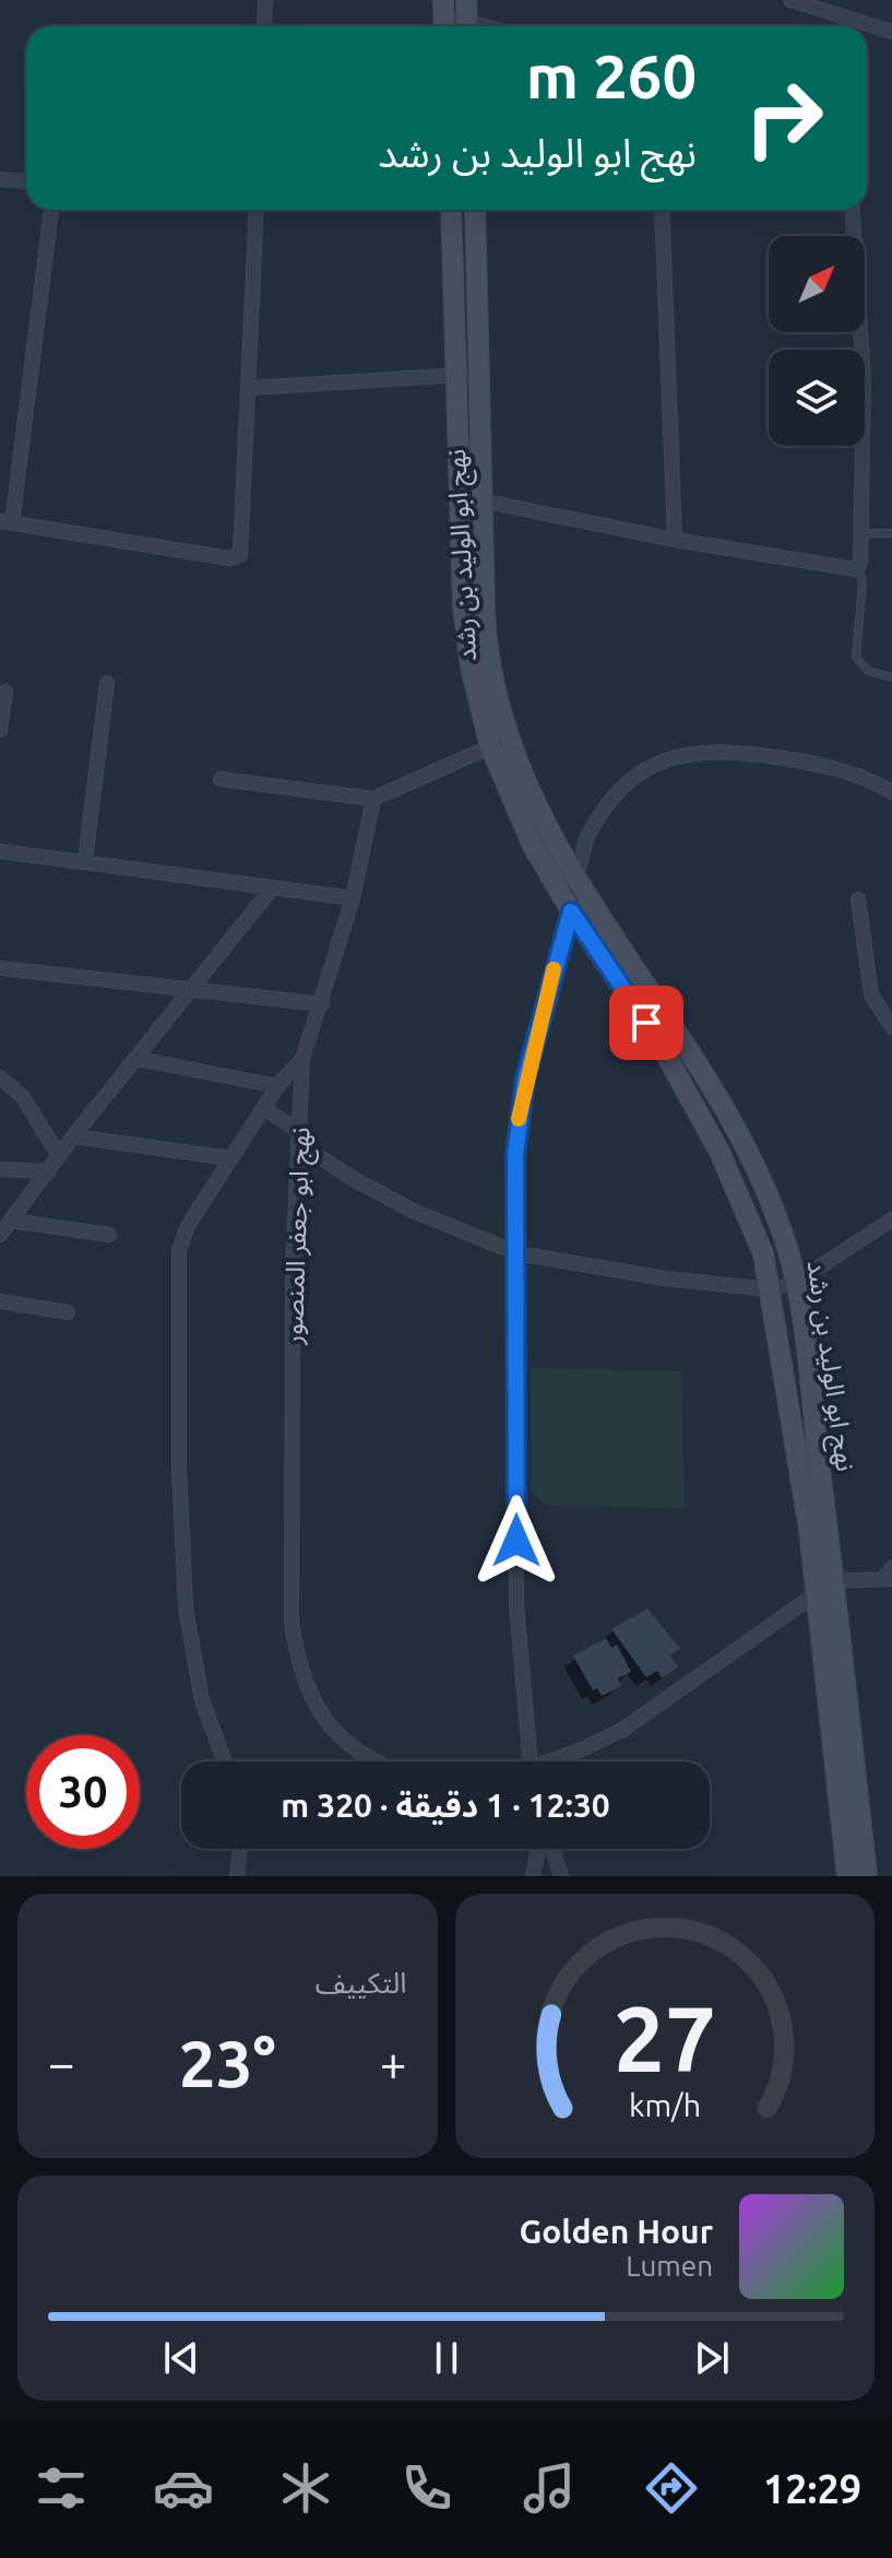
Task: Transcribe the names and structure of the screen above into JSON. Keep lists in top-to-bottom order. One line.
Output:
{"streets":{"street":["نهج ابو الوليد بن رشد","نهج ابو جعفر المنصور"]},"north":"top right","page":{"turn":["260 m","نهج ابو الوليد بن رشد"],"limit":"30","trip":"12:30 · 1 دقيقة · 320 m","tile":"التكييف","heat":["−","23°","+"],"song":["Golden Hour","Lumen"],"tabs":"12:29","gauge":["27","km/h"]}}
